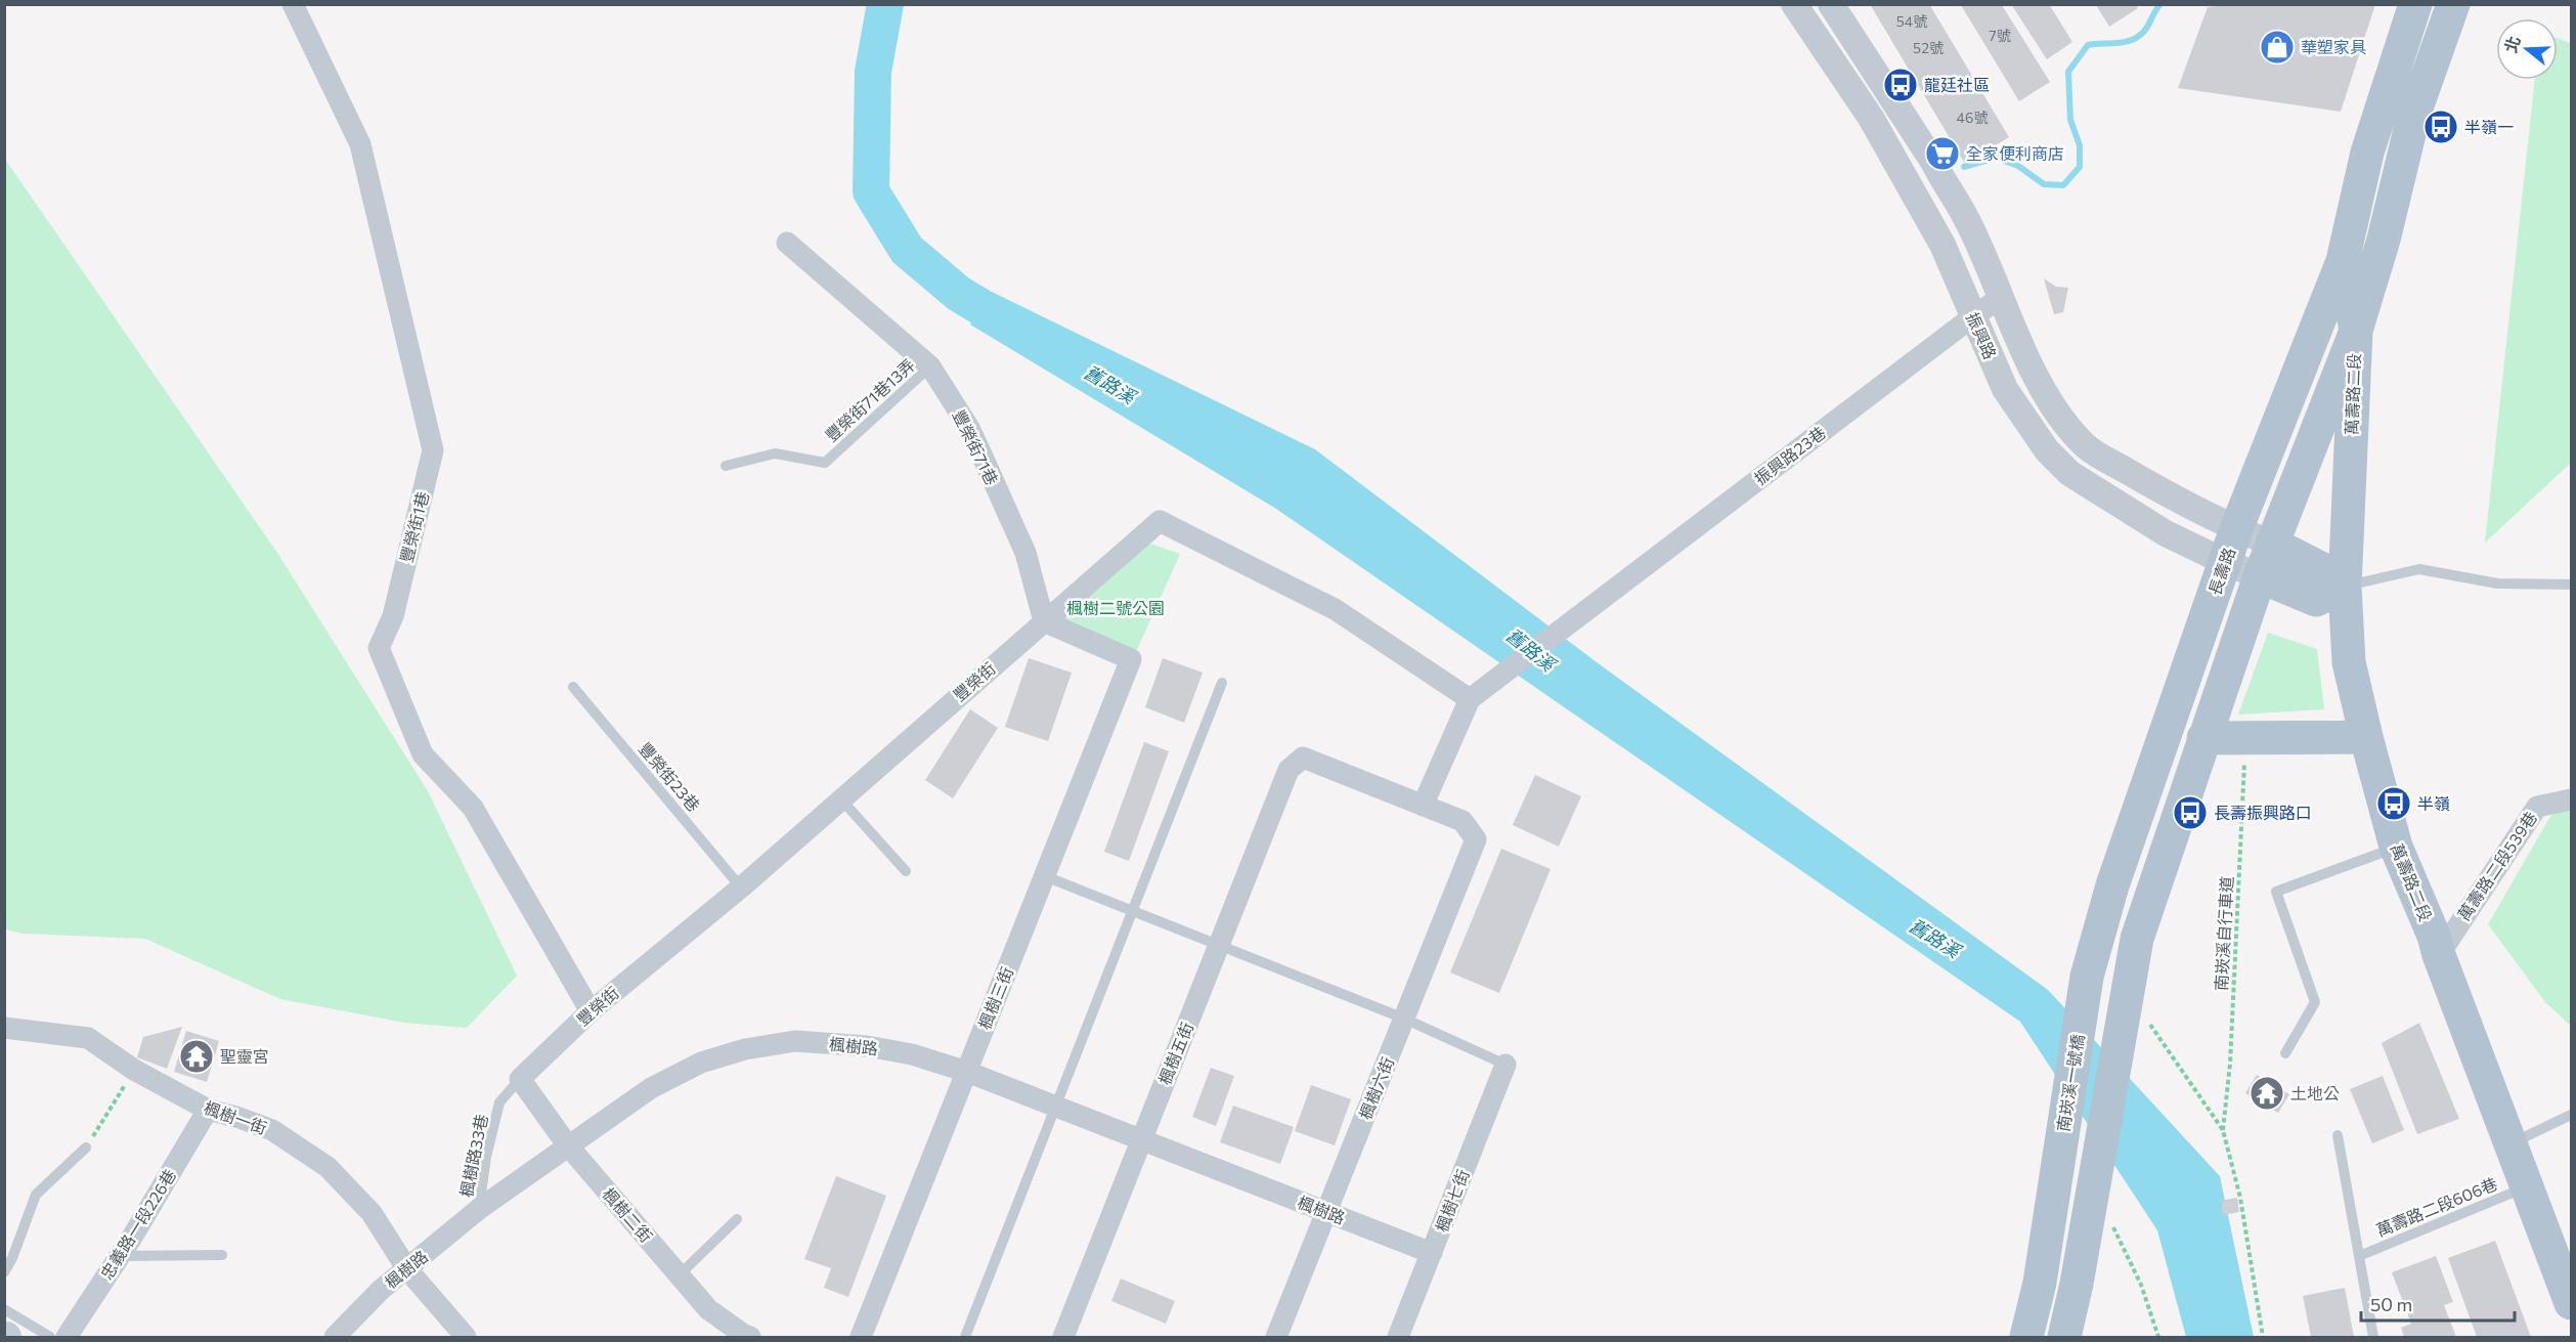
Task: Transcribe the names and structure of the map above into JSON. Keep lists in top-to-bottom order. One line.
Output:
{"streets":{"main road":["萬壽路二段","長壽路","南崁溪一號橋"],"street":["振興路","豐榮街71巷","振興路23巷","豐榮街1巷","豐榮街","萬壽路二段539巷","楓樹三街","楓樹路","楓樹五街","楓樹六街","楓樹一街","楓樹七街","楓樹二街","忠義路一段226巷"],"lane":["豐榮街71巷13弄","豐榮街23巷","楓樹路33巷","萬壽路二段606巷"],"path":["南崁溪自行車道"]},"crossings":[["振興路","振興路23巷"],["振興路","長壽路"],["萬壽路二段","長壽路"],["萬壽路二段","萬壽路二段539巷"],["萬壽路二段","萬壽路二段606巷"],["豐榮街71巷13弄","豐榮街71巷"],["豐榮街71巷","豐榮街"],["豐榮街71巷","楓樹三街"],["振興路23巷","豐榮街"],["豐榮街1巷","豐榮街"],["長壽路","南崁溪一號橋"],["豐榮街","豐榮街23巷"],["豐榮街","楓樹三街"],["豐榮街","楓樹路33巷"],["豐榮街","楓樹二街"],["楓樹三街","楓樹路"],["楓樹路","楓樹五街"],["楓樹路","楓樹六街"],["楓樹路","楓樹一街"],["楓樹路","楓樹路33巷"],["楓樹路","楓樹七街"],["楓樹路","楓樹二街"],["楓樹五街","楓樹六街"],["楓樹一街","忠義路一段226巷"],["楓樹路33巷","楓樹二街"]],"water":["舊路溪"],"parks":["楓樹二號公園"],"places":{"shop":["華塑家具"],"bus stop":["龍廷社區","半嶺一","半嶺","長壽振興路口"],"supermarket":["全家便利商店"],"temple":["聖靈宮","土地公"]},"house_numbers":["54號","7號","52號","46號"],"scale_bar":"50 m","north":"left"}
